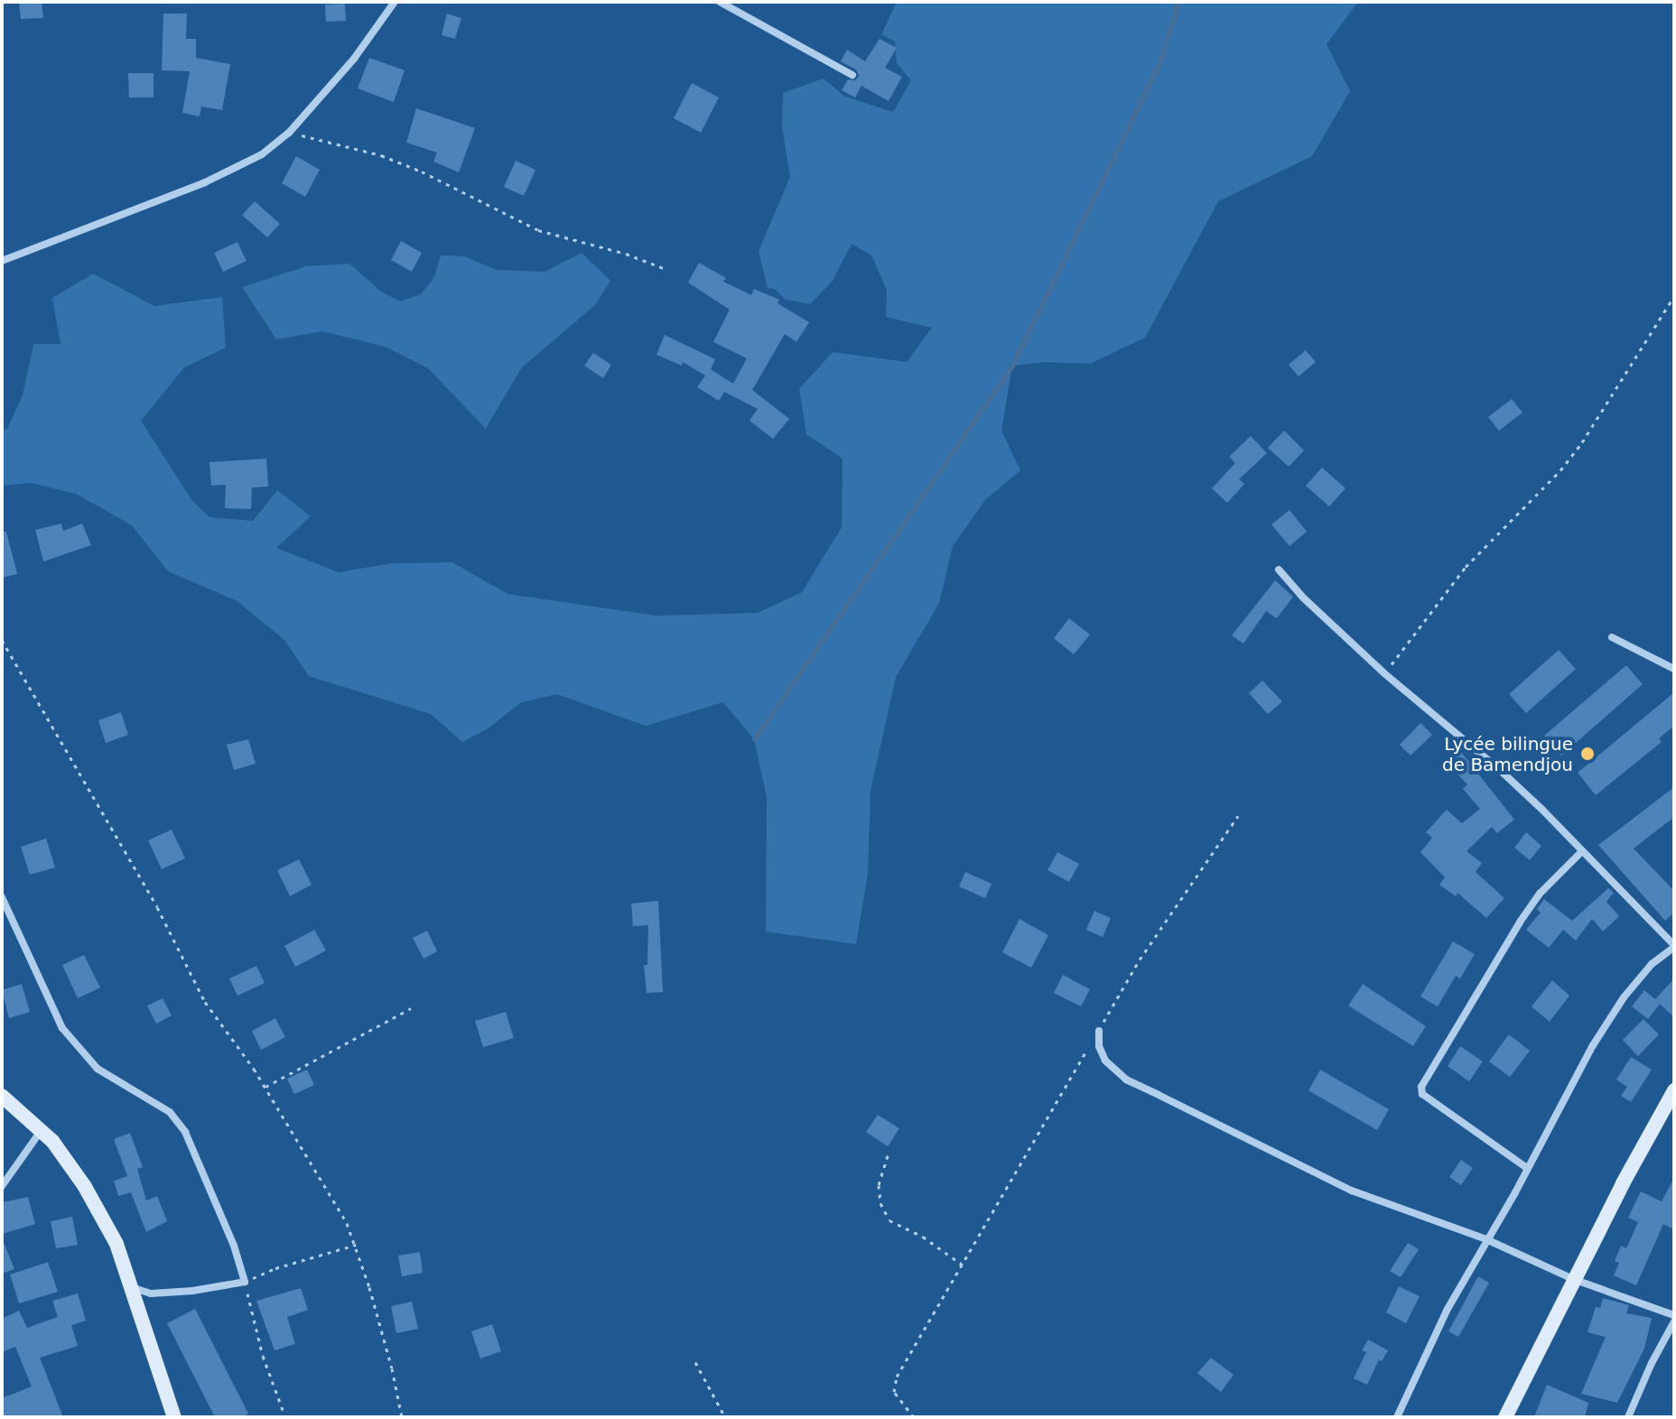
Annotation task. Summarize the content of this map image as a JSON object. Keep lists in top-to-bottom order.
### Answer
{
  "places": ["Lycée bilingue de Bamendjou"]
}
